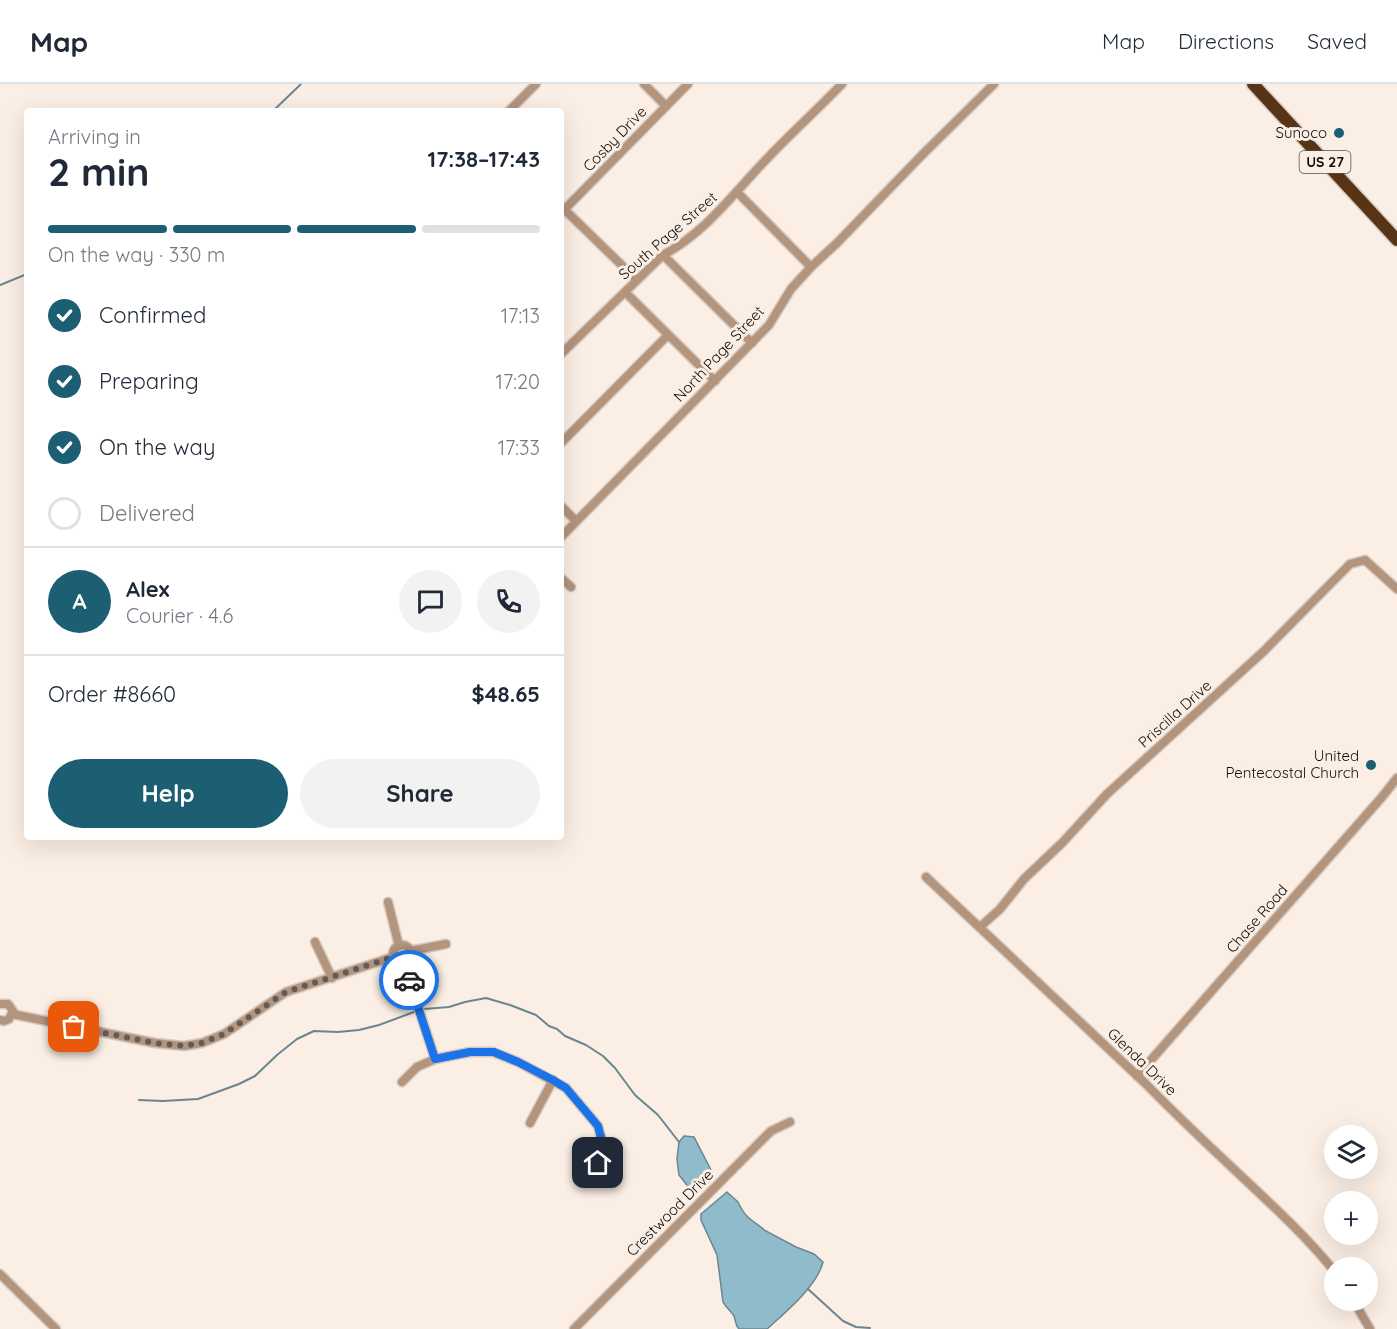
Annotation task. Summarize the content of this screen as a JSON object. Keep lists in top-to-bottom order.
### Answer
{
  "streets": {
    "highway": ["US 27"],
    "street": [
      "Cosby Drive",
      "South Page Street",
      "North Page Street",
      "Priscilla Drive",
      "Chase Road",
      "Glenda Drive",
      "Crestwood Drive"
    ]
  },
  "crossings": [
    ["Priscilla Drive", "Glenda Drive"],
    ["Chase Road", "Glenda Drive"]
  ],
  "places": ["Sunoco", "United Pentecostal Church"],
  "page": {
    "header": "Map",
    "nav": ["Map", "Directions", "Saved"],
    "heading": ["2 min", "Arriving in", "17:38–17:43"],
    "panel": [
      "Alex",
      "Courier · 4.6",
      "Order #8660",
      "$48.65"
    ],
    "bar": "On the way · 330 m",
    "list": [
      ["Confirmed", "17:13"],
      ["Preparing", "17:20"],
      ["On the way", "17:33"],
      "Delivered"
    ],
    "round": "A",
    "buttons": ["Help", "Share"],
    "map_buttons": ["+", "−"]
  }
}
